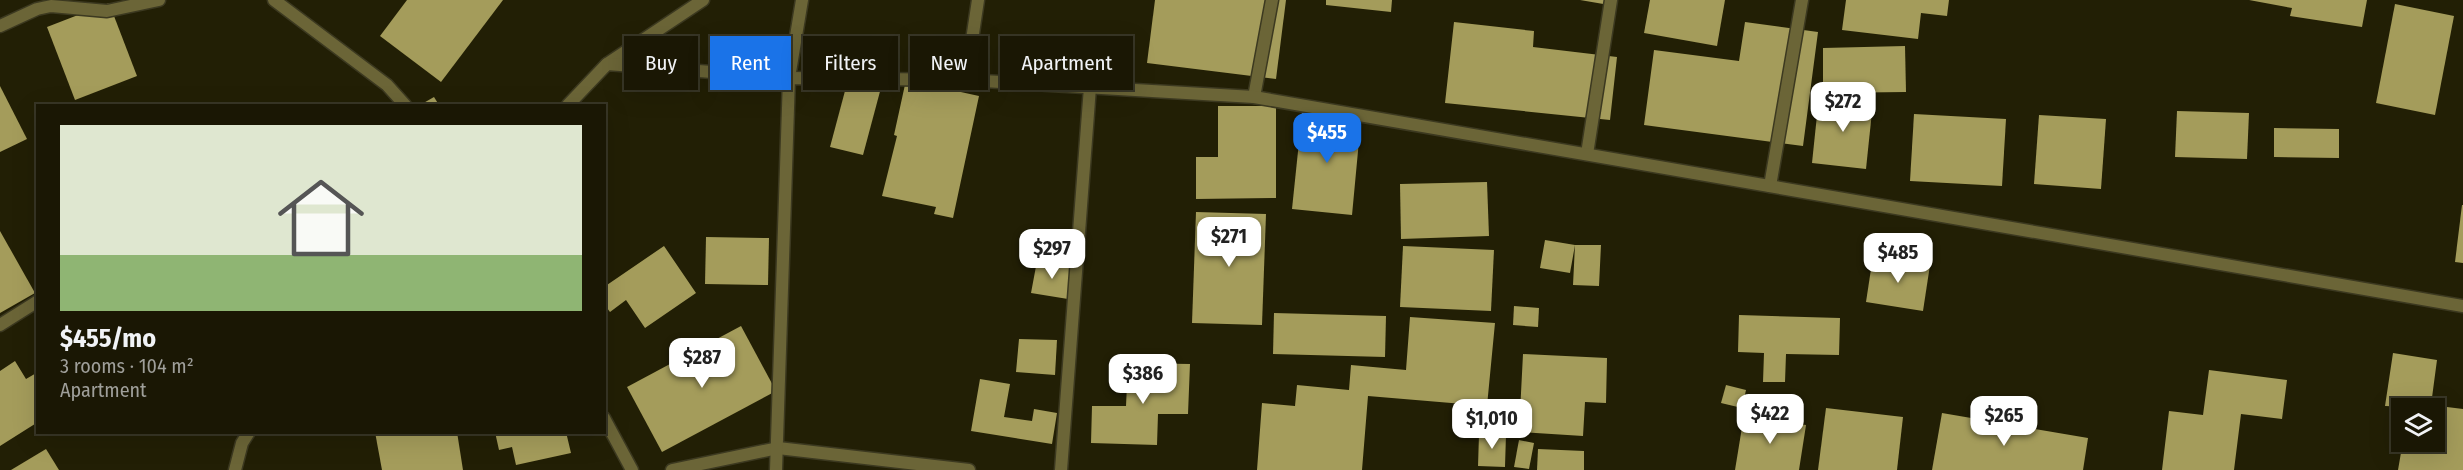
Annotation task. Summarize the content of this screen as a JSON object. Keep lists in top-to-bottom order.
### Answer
{
  "page": {
    "chip": [
      "Buy",
      "Rent",
      "Filters",
      "New",
      "Apartment"
    ],
    "price": [
      "$272",
      "$455",
      "$271",
      "$297",
      "$485",
      "$287",
      "$386",
      "$422",
      "$265",
      "$1,010"
    ],
    "list": [
      {
        "name": "$455/mo",
        "note": "3 rooms · 104 m² · Apartment"
      }
    ]
  }
}
